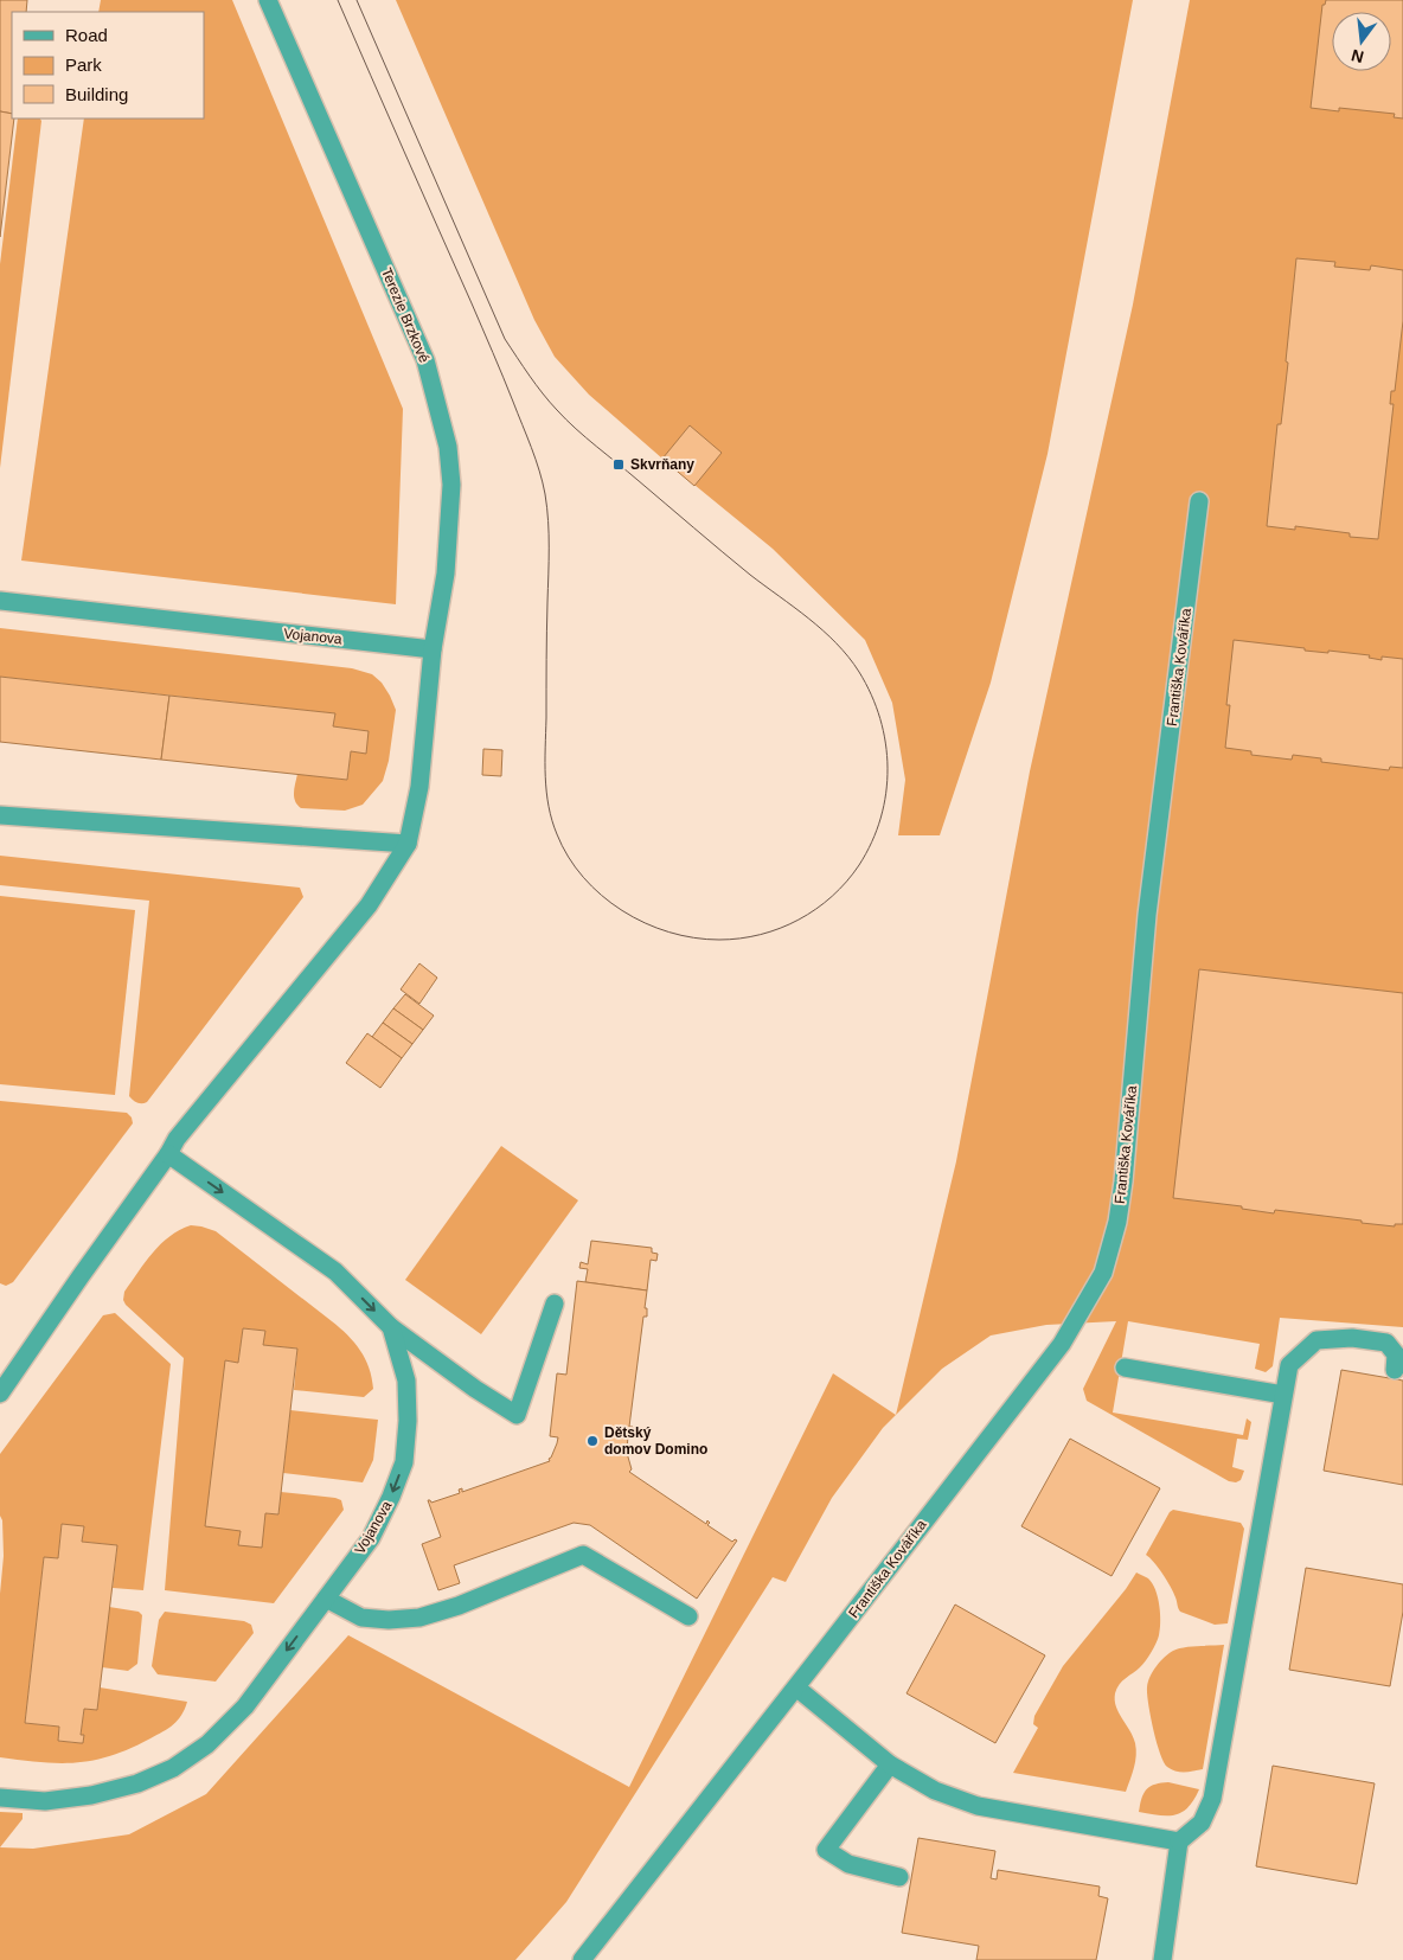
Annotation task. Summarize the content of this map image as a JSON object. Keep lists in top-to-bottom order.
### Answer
{
  "streets": {
    "street": ["Terezie Brzkové", "Vojanova", "Františka Kováříka"]
  },
  "crossings": [
    ["Terezie Brzkové", "Vojanova"]
  ],
  "places": {
    "transit": ["Skvrňany"],
    "other": ["Dětský domov Domino"]
  },
  "legend": ["Road", "Park", "Building"],
  "north": "bottom"
}
